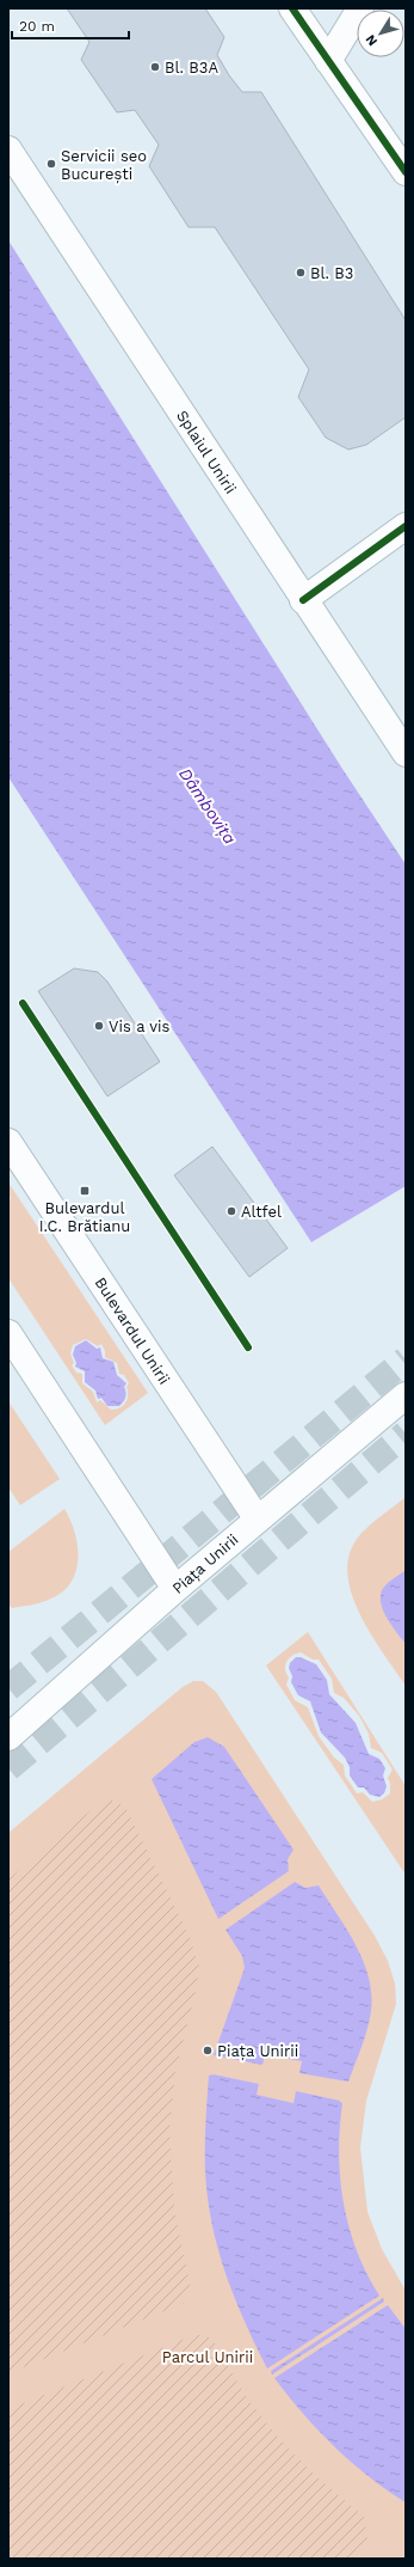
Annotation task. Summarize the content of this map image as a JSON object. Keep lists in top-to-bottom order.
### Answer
{
  "streets": {
    "main road": ["Splaiul Unirii", "Bulevardul Unirii", "Piața Unirii"]
  },
  "crossings": [
    ["Bulevardul Unirii", "Piața Unirii"]
  ],
  "water": ["Dâmbovița"],
  "parks": ["Parcul Unirii"],
  "places": {
    "other": [
      "Bl. B3A",
      "Servicii seo București",
      "Bl. B3",
      "Vis a vis",
      "Altfel",
      "Piața Unirii"
    ],
    "transit": ["Bulevardul I.C. Brătianu"]
  },
  "scale_bar": "20 m",
  "north": "bottom left"
}
